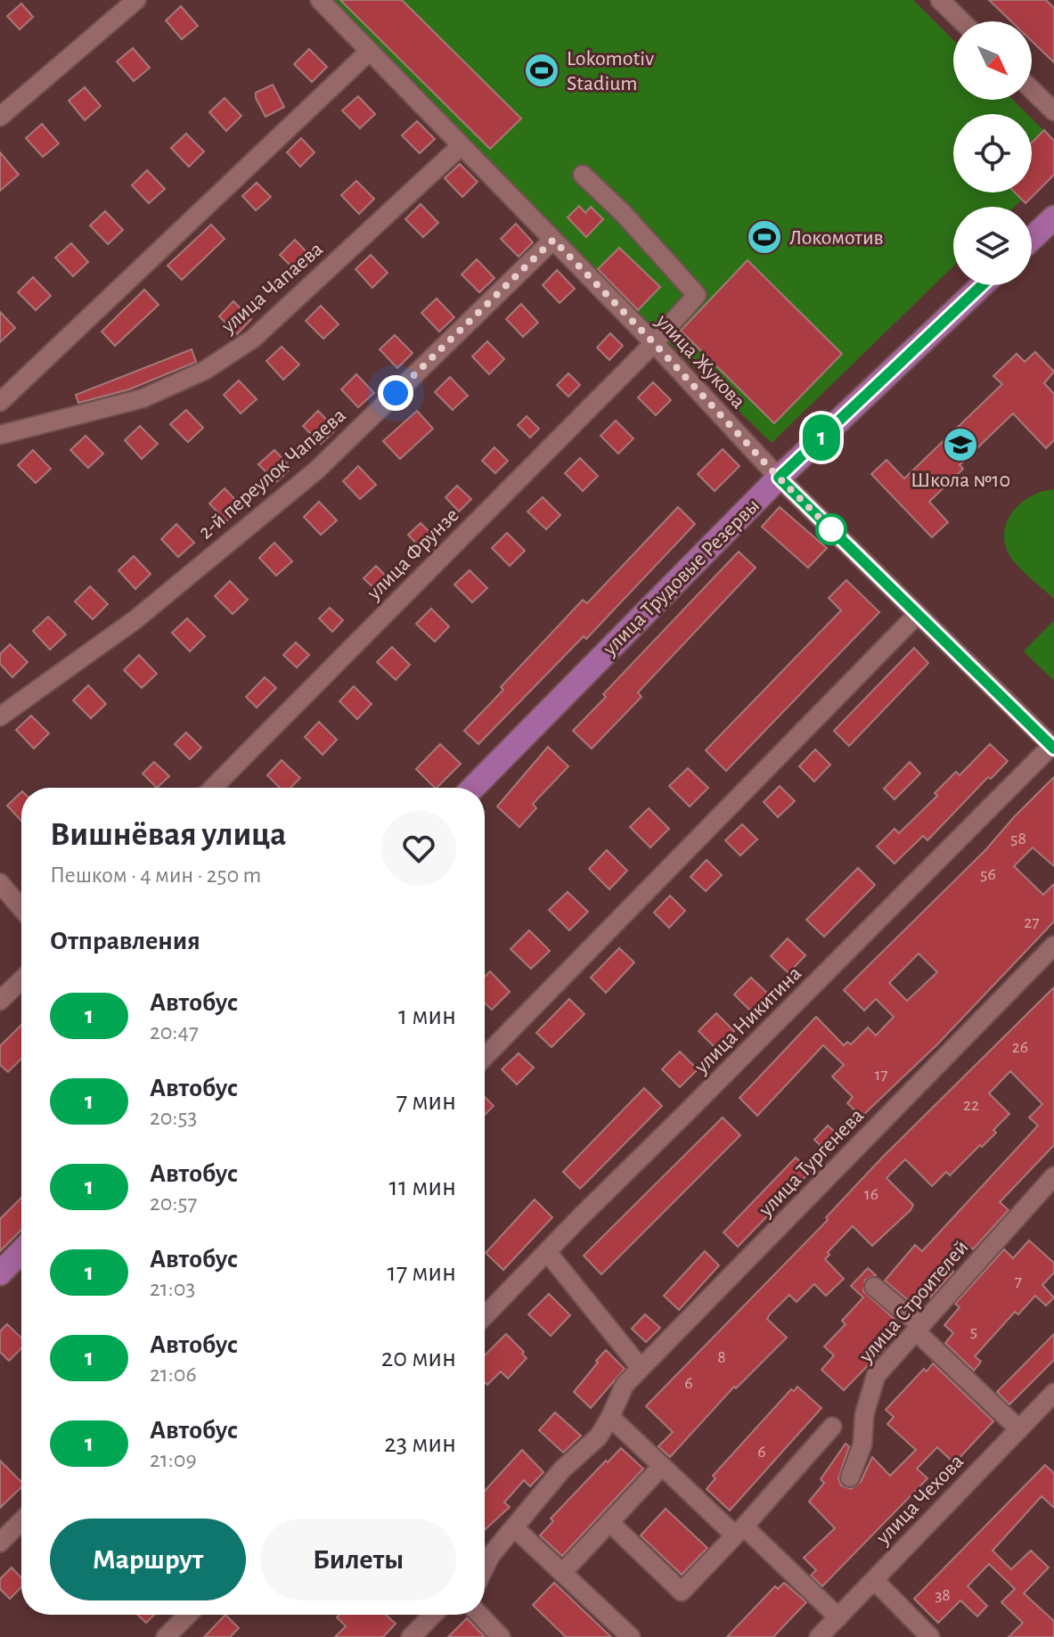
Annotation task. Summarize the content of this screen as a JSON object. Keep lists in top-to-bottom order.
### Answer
{
  "streets": {
    "main road": ["улица Трудовые Резервы"],
    "street": [
      "улица Чапаева",
      "улица Жукова",
      "2-й переулок Чапаева",
      "улица Фрунзе",
      "улица Никитина",
      "улица Тургенева",
      "улица Строителей",
      "улица Чехова"
    ]
  },
  "crossings": [
    ["улица Чапаева", "улица Жукова"],
    ["улица Жукова", "2-й переулок Чапаева"],
    ["улица Жукова", "улица Фрунзе"],
    ["улица Жукова", "улица Трудовые Резервы"],
    ["улица Жукова", "улица Никитина"]
  ],
  "places": {
    "sports": ["Lokomotiv Stadium", "Локомотив"],
    "school or university": ["Школа №10"]
  },
  "lines": ["bus line 1"],
  "house_numbers": [
    "58",
    "56",
    "27",
    "26",
    "17",
    "22",
    "16",
    "7",
    "5",
    "8",
    "6",
    "6",
    "38"
  ],
  "north": "bottom right",
  "page": {
    "on_map": "1",
    "heading": [
      ["Вишнёвая улица", "Пешком · 4 мин · 250 m"],
      "Отправления"
    ],
    "list": [
      {
        "mark": "1",
        "name": "Автобус",
        "note": "20:47",
        "value": "1 мин"
      },
      {
        "mark": "1",
        "name": "Автобус",
        "note": "20:53",
        "value": "7 мин"
      },
      {
        "mark": "1",
        "name": "Автобус",
        "note": "20:57",
        "value": "11 мин"
      },
      {
        "mark": "1",
        "name": "Автобус",
        "note": "21:03",
        "value": "17 мин"
      },
      {
        "mark": "1",
        "name": "Автобус",
        "note": "21:06",
        "value": "20 мин"
      },
      {
        "mark": "1",
        "name": "Автобус",
        "note": "21:09",
        "value": "23 мин"
      }
    ],
    "buttons": ["Маршрут", "Билеты"]
  }
}
